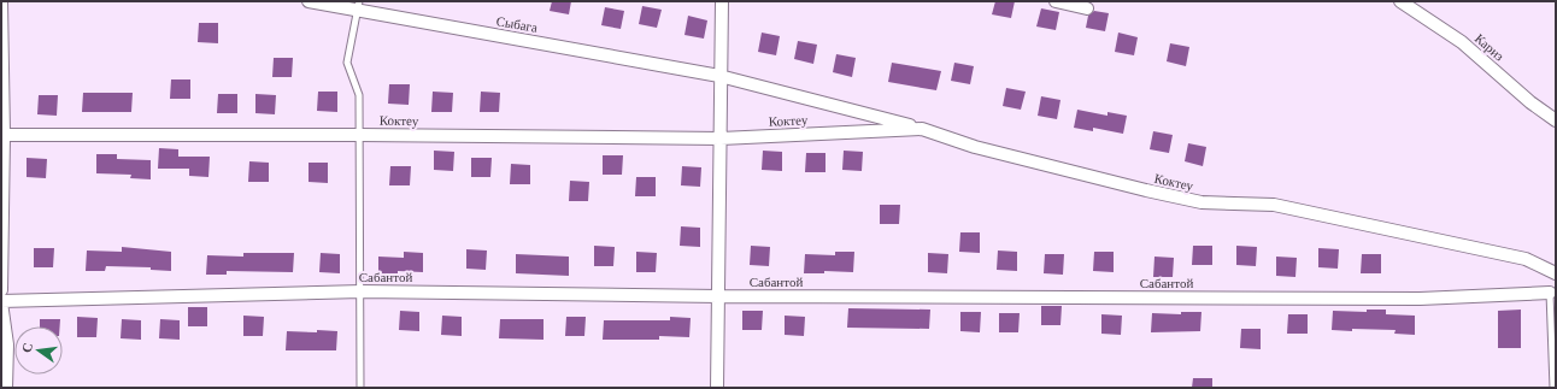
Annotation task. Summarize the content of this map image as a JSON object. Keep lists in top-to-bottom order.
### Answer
{
  "streets": {
    "street": [
      "Сыбага",
      "Кариз",
      "Коктеу",
      "Сабантой"
    ]
  },
  "crossings": [
    ["Сыбага", "Коктеу"]
  ],
  "north": "left"
}
